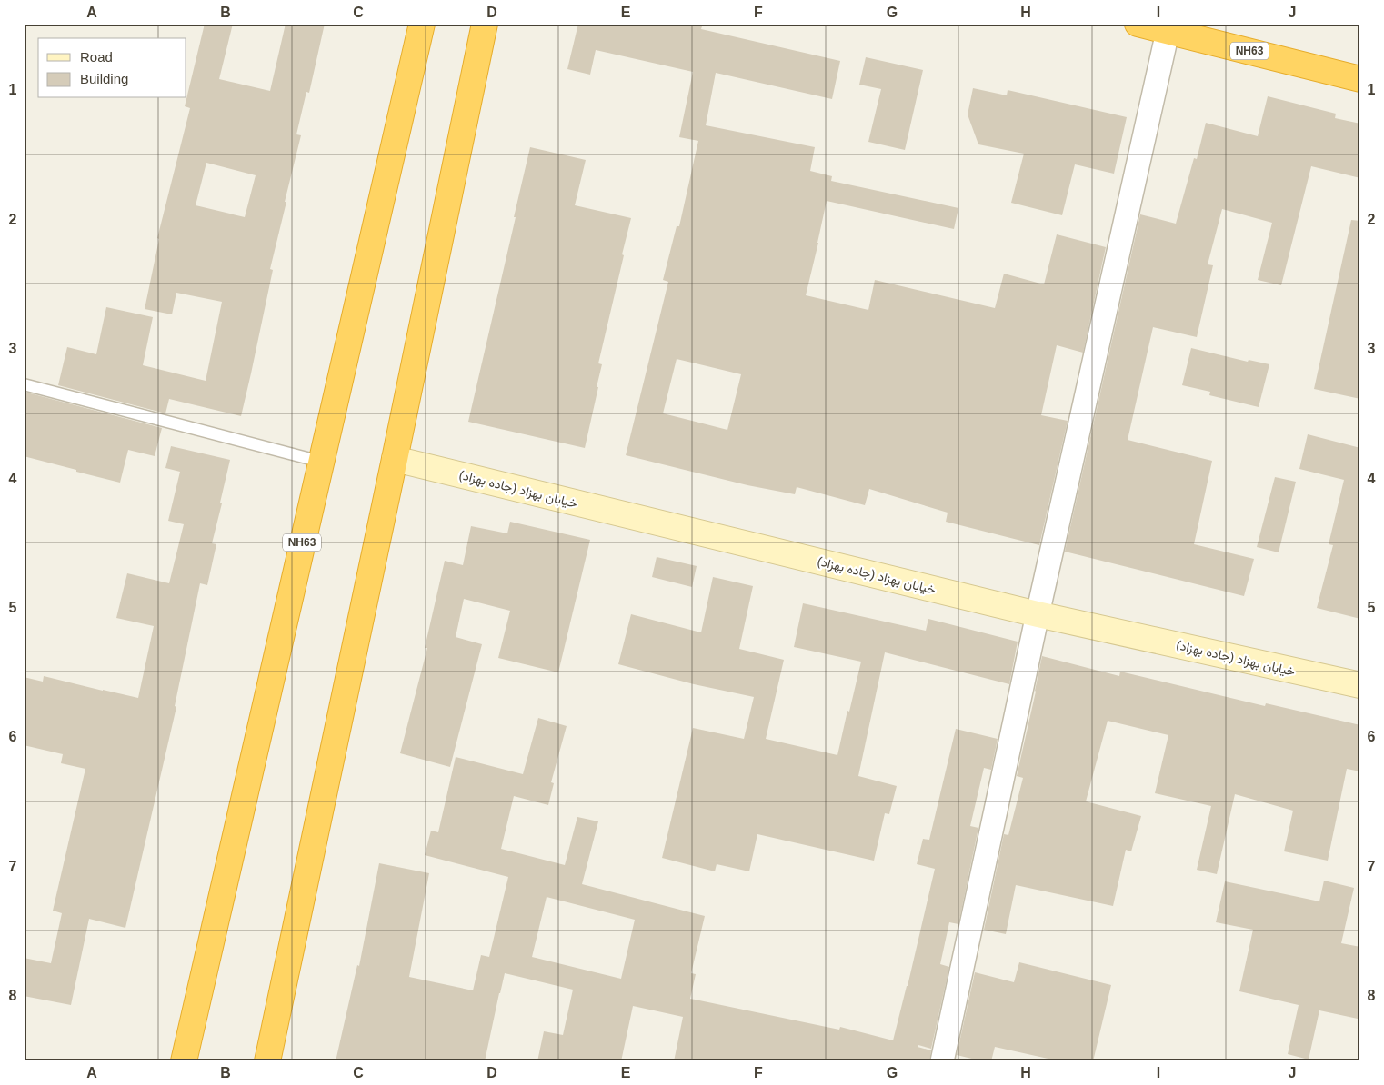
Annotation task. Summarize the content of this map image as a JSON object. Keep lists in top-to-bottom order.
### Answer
{
  "streets": {
    "highway": ["NH63"],
    "street": ["خیابان بهزاد (جاده بهزاد)"]
  },
  "legend": ["Road", "Building"],
  "grid": {
    "columns": [
      "A",
      "B",
      "C",
      "D",
      "E",
      "F",
      "G",
      "H",
      "I",
      "J"
    ],
    "rows": [
      "1",
      "2",
      "3",
      "4",
      "5",
      "6",
      "7",
      "8"
    ]
  }
}
